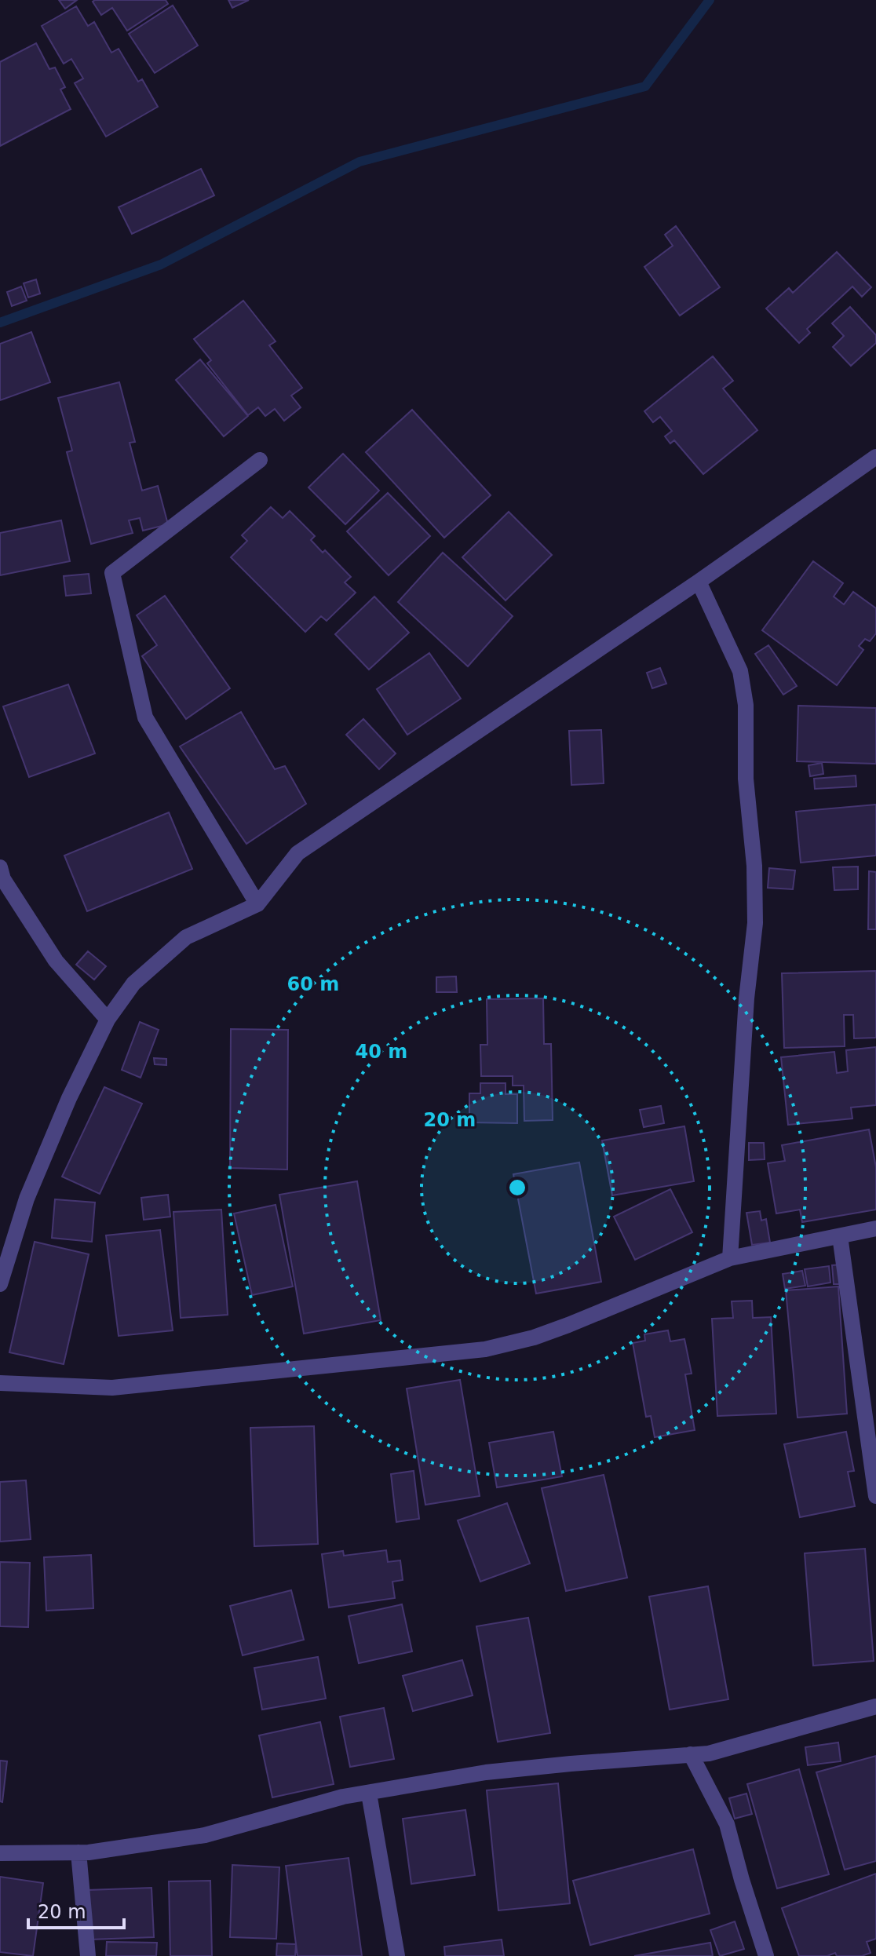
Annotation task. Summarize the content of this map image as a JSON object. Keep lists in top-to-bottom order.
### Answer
{
  "scale_bar": "20 m",
  "rings": ["60 m", "40 m", "20 m"]
}
